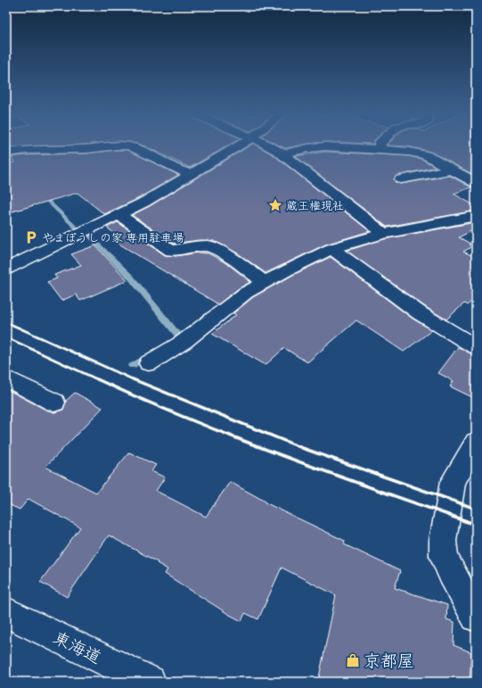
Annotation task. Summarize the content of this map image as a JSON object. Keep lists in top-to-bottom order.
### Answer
{
  "streets": {
    "street": ["東海道"]
  },
  "places": {
    "place": ["蔵王権現社"],
    "parking": ["やまぼうしの家 専用駐車場"],
    "shop": ["京都屋"]
  }
}
